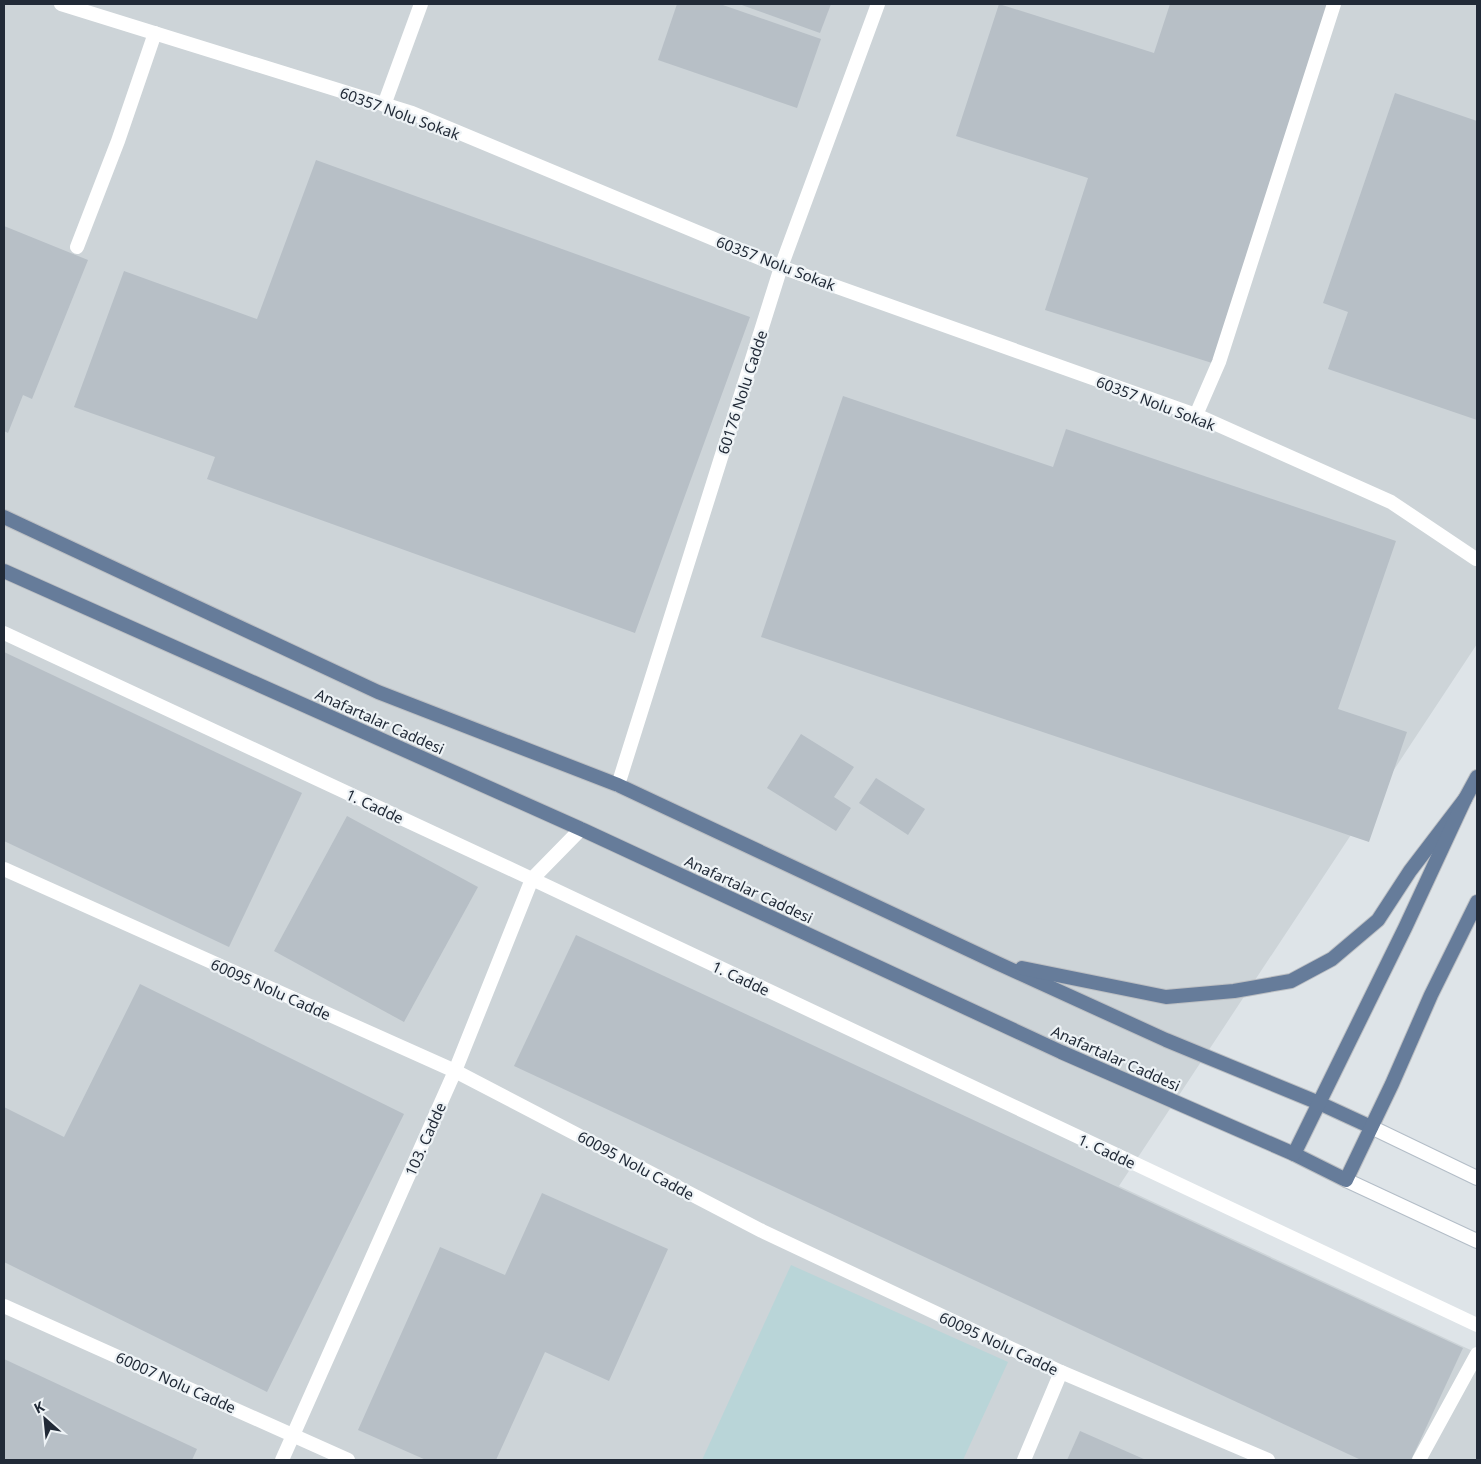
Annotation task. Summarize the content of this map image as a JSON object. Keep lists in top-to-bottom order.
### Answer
{
  "streets": {
    "main road": ["Anafartalar Caddesi"],
    "street": [
      "60357 Nolu Sokak",
      "60176 Nolu Cadde",
      "1. Cadde",
      "60095 Nolu Cadde",
      "103. Cadde",
      "60007 Nolu Cadde"
    ]
  },
  "crossings": [
    ["60357 Nolu Sokak", "60176 Nolu Cadde"],
    ["60176 Nolu Cadde", "Anafartalar Caddesi"],
    ["Anafartalar Caddesi", "103. Cadde"],
    ["1. Cadde", "103. Cadde"],
    ["60095 Nolu Cadde", "103. Cadde"],
    ["103. Cadde", "60007 Nolu Cadde"]
  ],
  "north": "top left"
}
